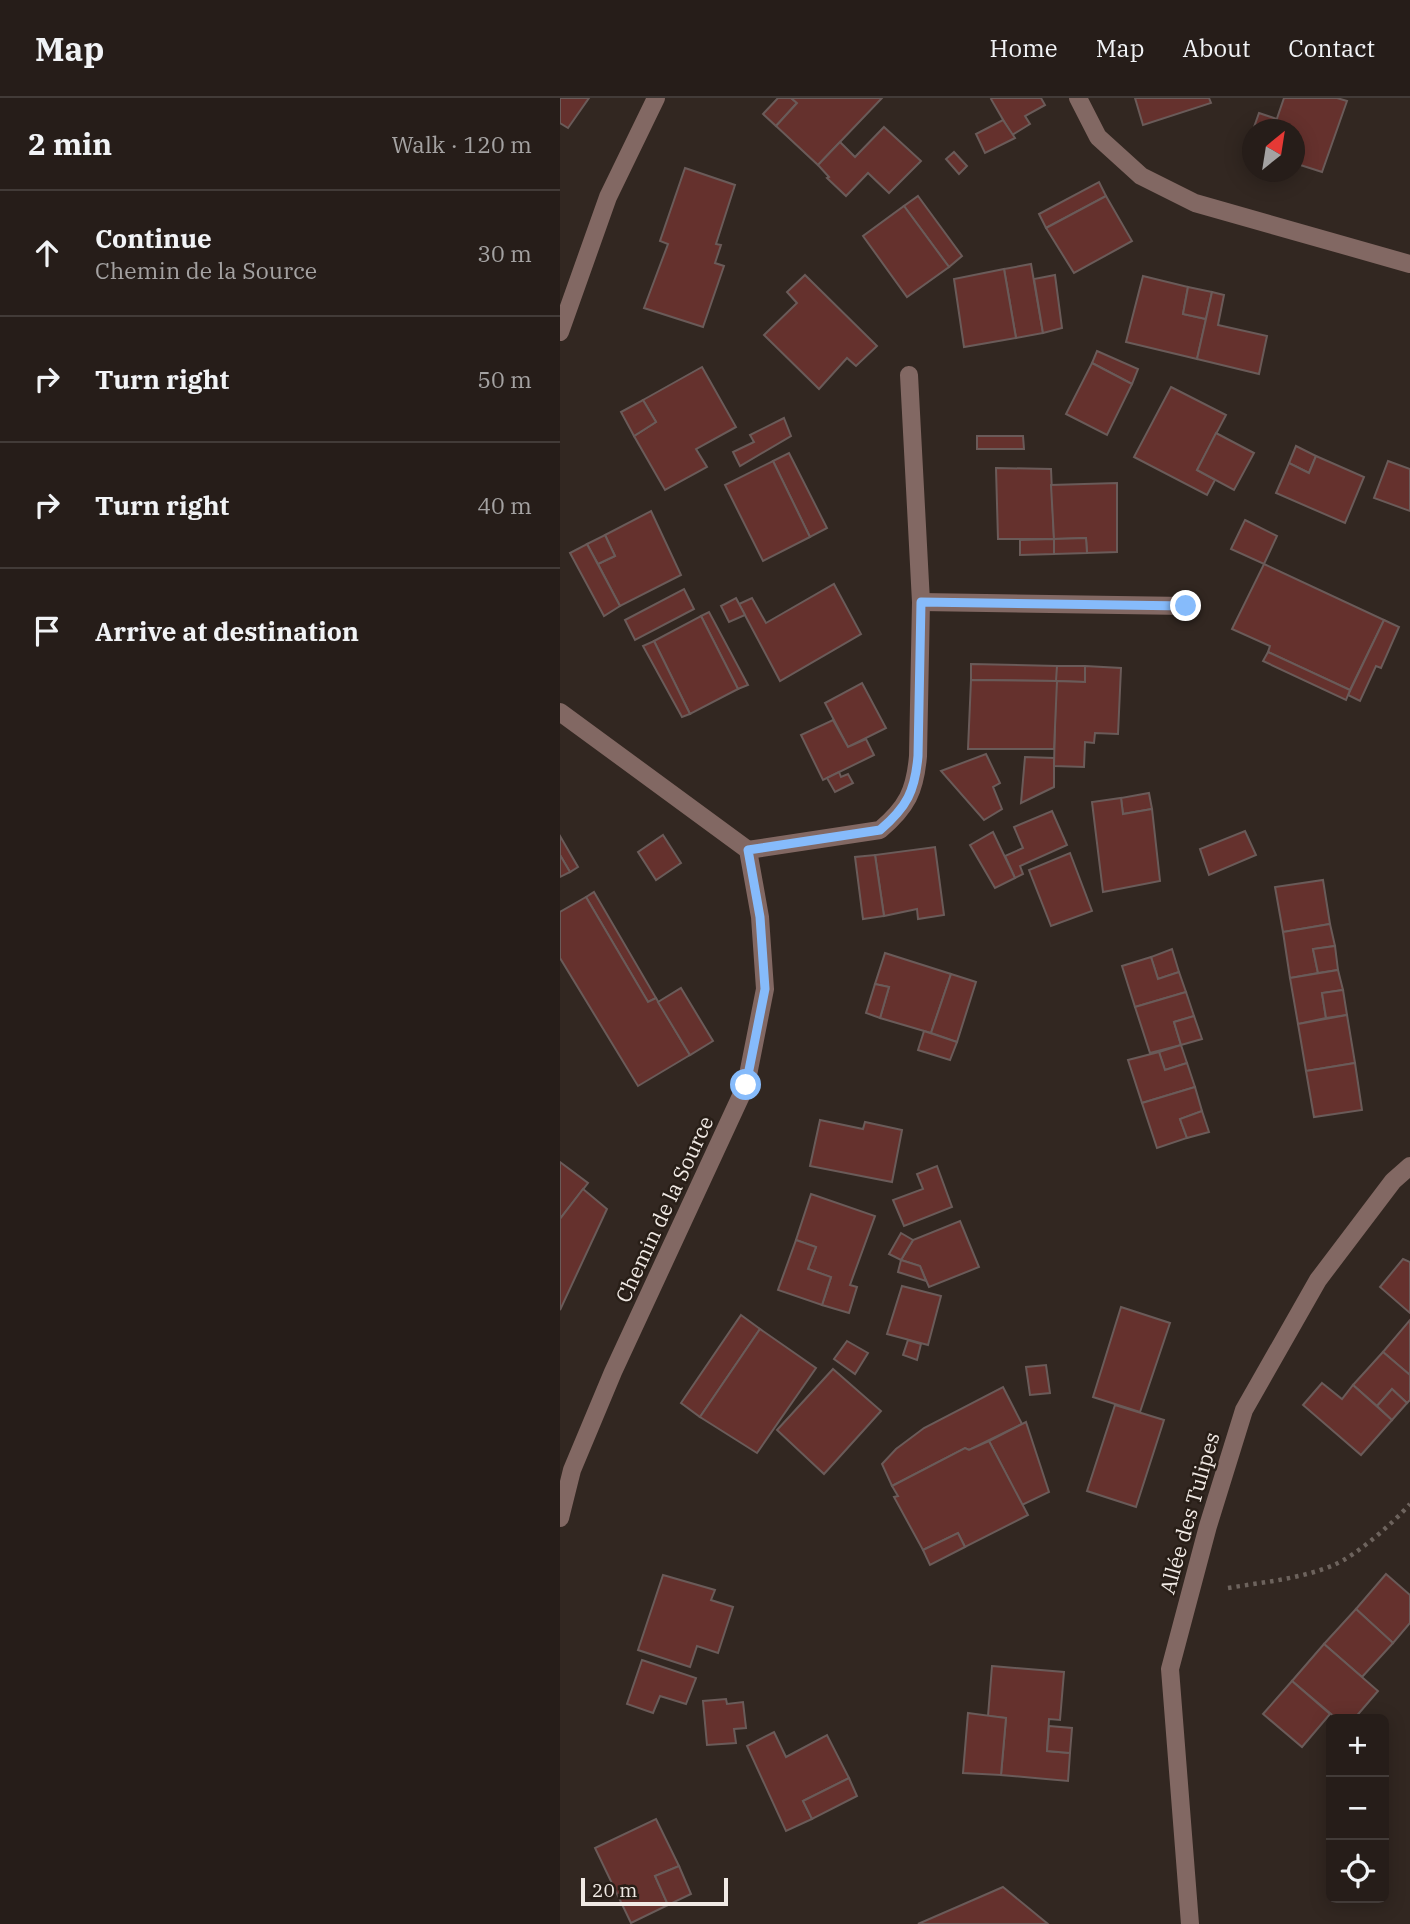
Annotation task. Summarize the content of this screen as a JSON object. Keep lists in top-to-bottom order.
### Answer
{
  "streets": {
    "street": ["Chemin de la Source", "Allée des Tulipes"]
  },
  "scale_bar": "20 m",
  "north": "top right",
  "page": {
    "header": "Map",
    "nav": [
      "Home",
      "Map",
      "About",
      "Contact"
    ],
    "heading": ["2 min", "Walk · 120 m"],
    "list": [
      ["Continue", "Chemin de la Source", "30 m"],
      ["Turn right", "50 m"],
      ["Turn right", "40 m"],
      "Arrive at destination"
    ],
    "map_buttons": ["+", "−"],
    "scale": "20 m"
  }
}
